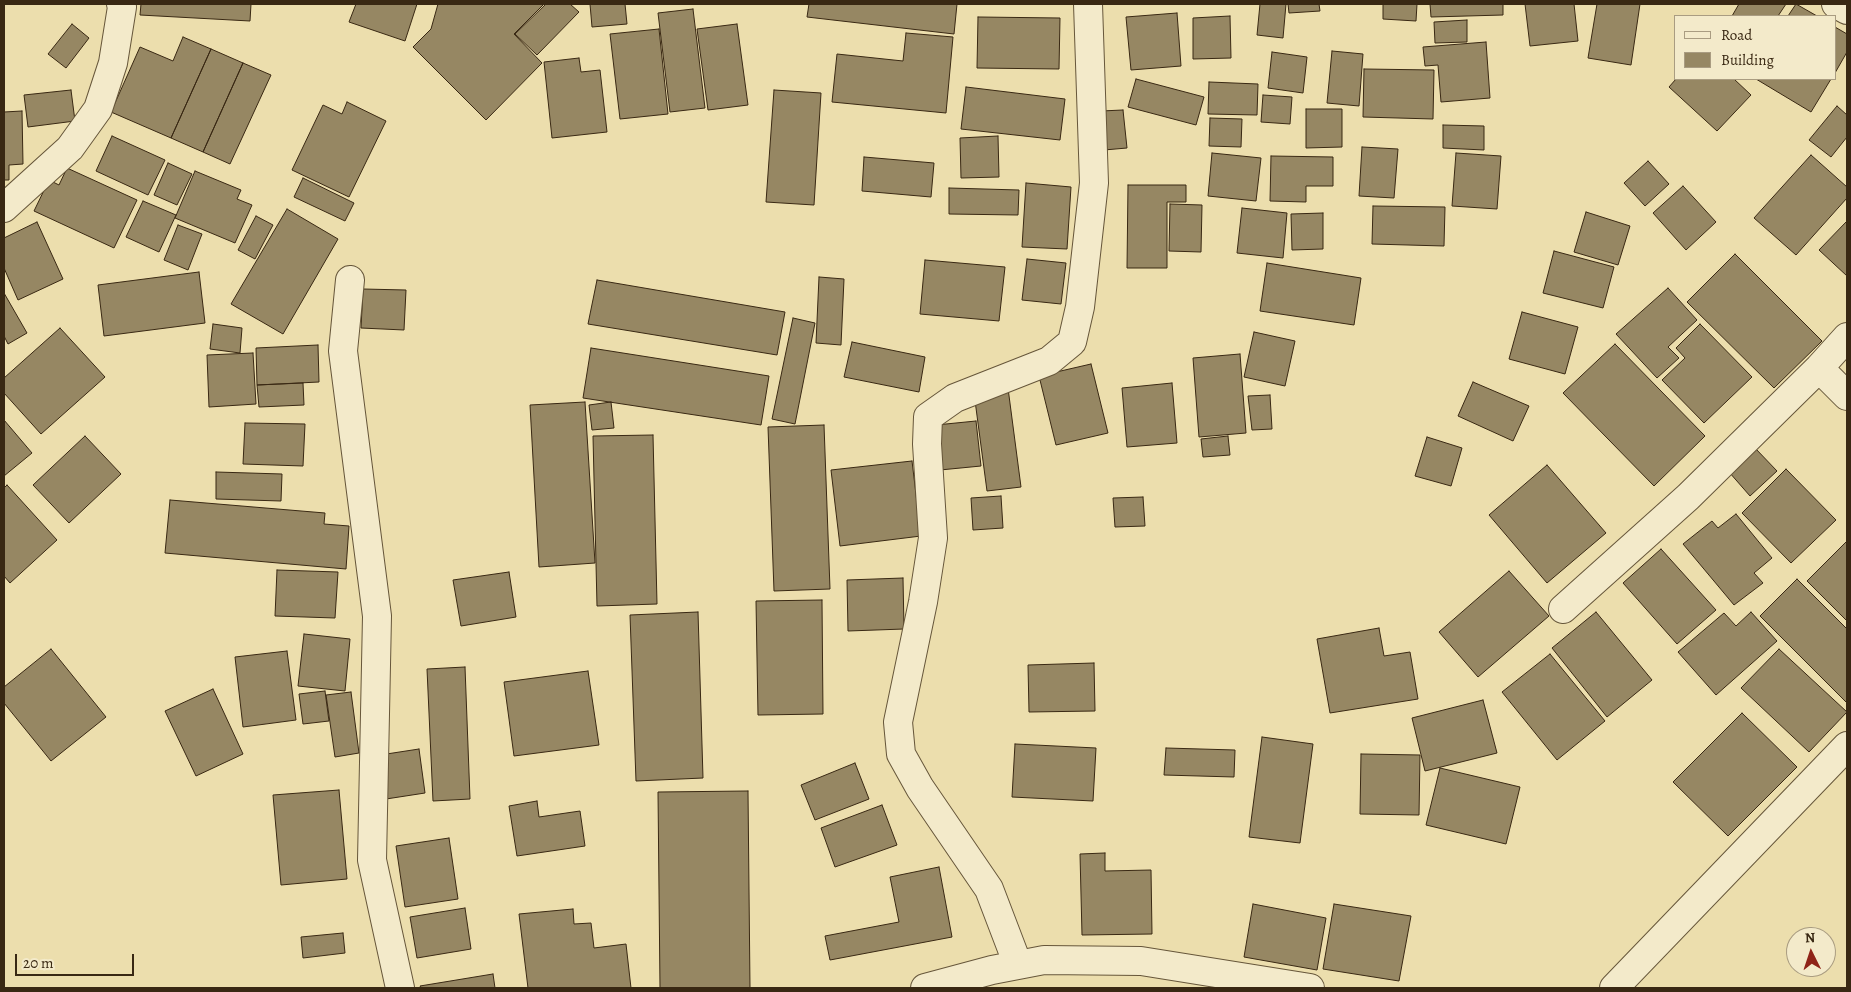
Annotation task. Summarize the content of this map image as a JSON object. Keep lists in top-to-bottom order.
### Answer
{
  "legend": ["Road", "Building"],
  "scale_bar": "20 m",
  "north": "top"
}
